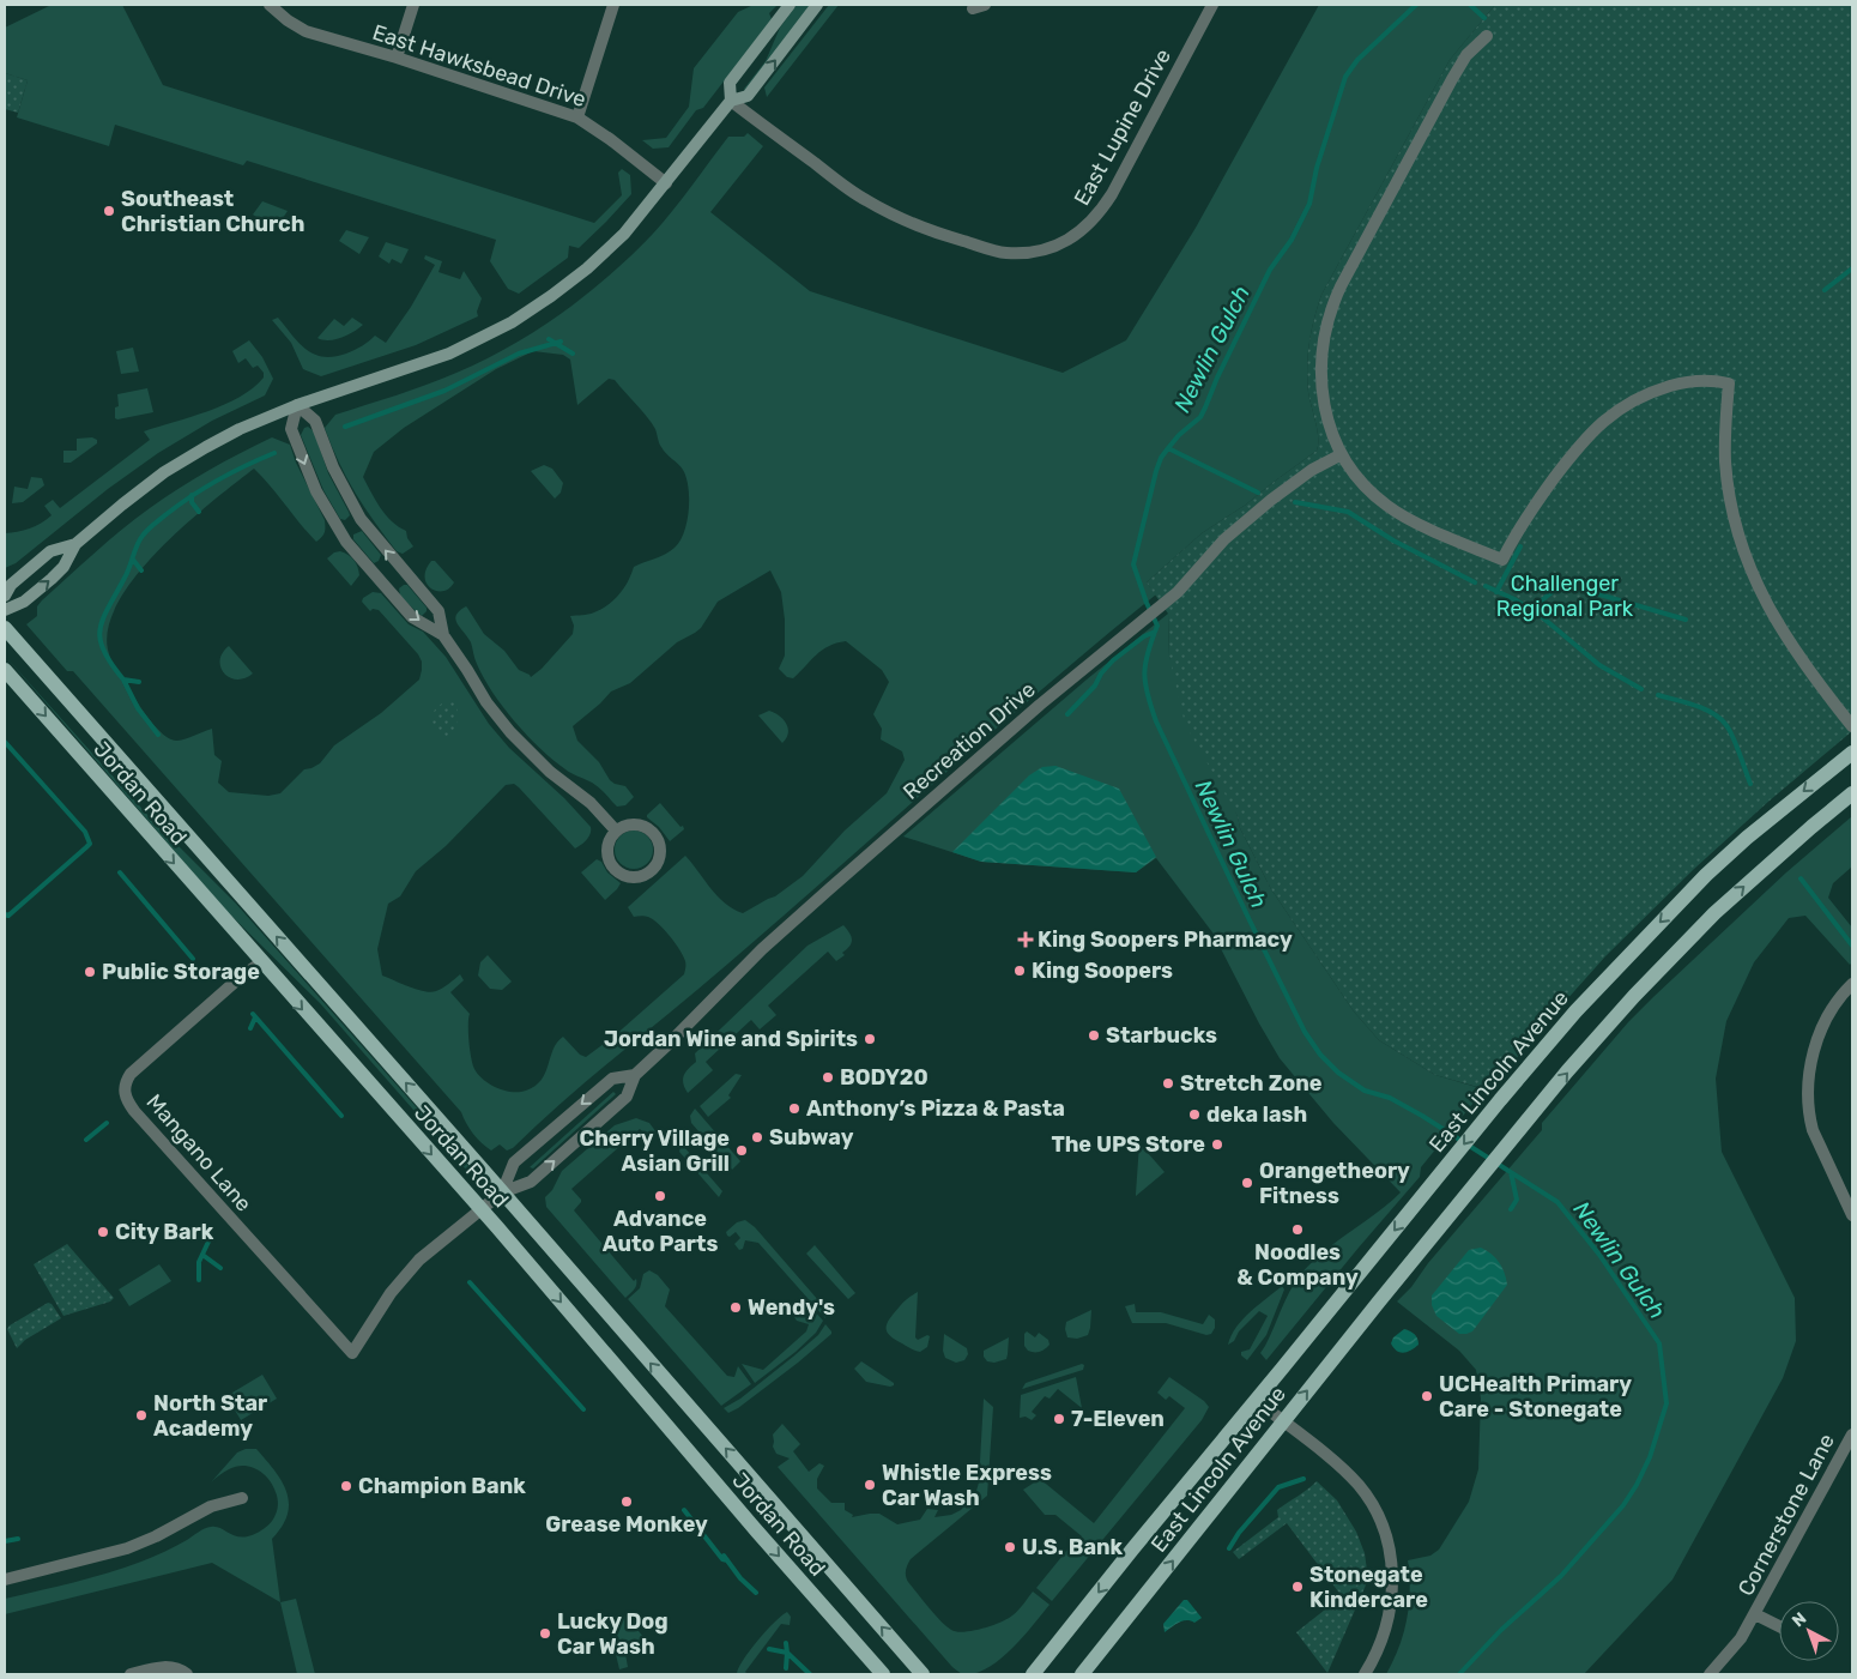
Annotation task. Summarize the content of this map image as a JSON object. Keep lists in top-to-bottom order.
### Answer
{
  "streets": {
    "main road": ["Jordan Road", "East Lincoln Avenue"],
    "street": [
      "East Hawksbead Drive",
      "East Lupine Drive",
      "Recreation Drive",
      "Mangano Lane",
      "Cornerstone Lane"
    ]
  },
  "crossings": [
    ["Recreation Drive", "Jordan Road"],
    ["Jordan Road", "Mangano Lane"]
  ],
  "water": ["Newlin Gulch"],
  "parks": ["Challenger Regional Park"],
  "places": {
    "other": [
      "Southeast Christian Church",
      "King Soopers",
      "Public Storage",
      "Starbucks",
      "Jordan Wine and Spirits",
      "BODY20",
      "Stretch Zone",
      "Anthony’s Pizza & Pasta",
      "deka lash",
      "Subway",
      "The UPS Store",
      "Cherry Village Asian Grill",
      "Orangetheory Fitness",
      "Advance Auto Parts",
      "Noodles & Company",
      "City Bark",
      "Wendy's",
      "UCHealth Primary Care - Stonegate",
      "North Star Academy",
      "7-Eleven",
      "Whistle Express Car Wash",
      "Champion Bank",
      "Grease Monkey",
      "U.S. Bank",
      "Stonegate Kindercare",
      "Lucky Dog Car Wash"
    ],
    "health": ["King Soopers Pharmacy"]
  },
  "north": "top left"
}
